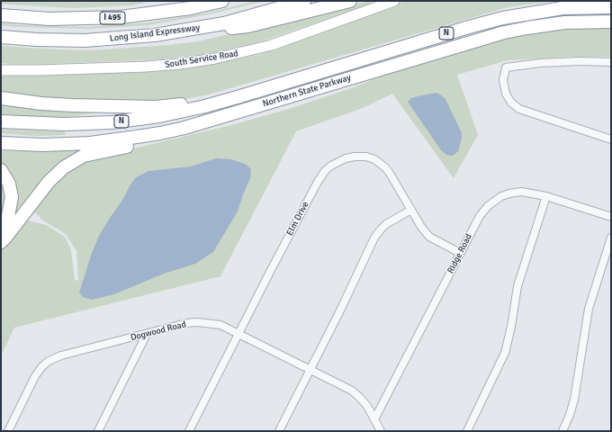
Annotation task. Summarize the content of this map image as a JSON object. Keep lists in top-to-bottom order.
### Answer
{
  "streets": {
    "highway": [
      "I 495",
      "Long Island Expressway",
      "N",
      "Northern State Parkway"
    ],
    "main road": ["South Service Road"],
    "street": ["Elm Drive", "Ridge Road", "Dogwood Road"]
  },
  "crossings": [
    ["Elm Drive", "Ridge Road"],
    ["Elm Drive", "Dogwood Road"],
    ["Ridge Road", "Dogwood Road"]
  ]
}
